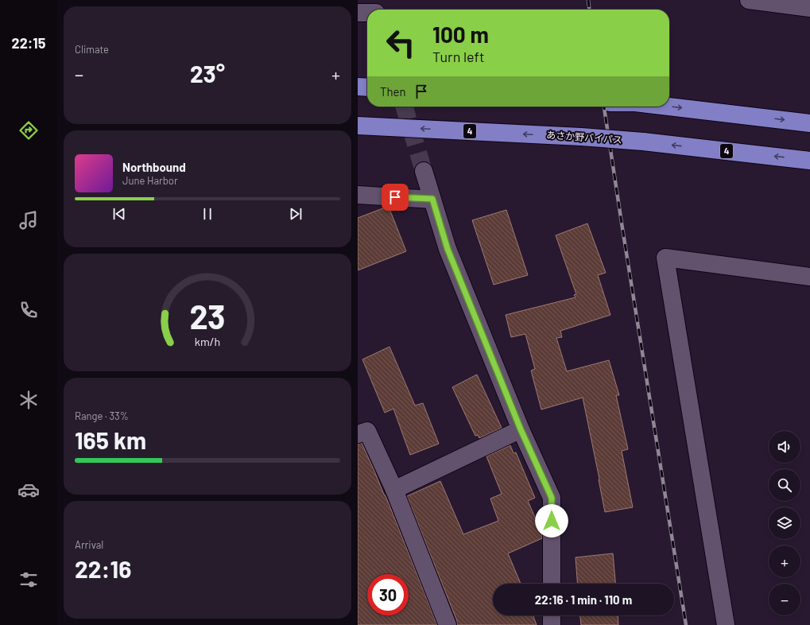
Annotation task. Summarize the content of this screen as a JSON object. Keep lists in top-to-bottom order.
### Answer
{
  "streets": {
    "highway": ["4", "あさか野バイパス"]
  },
  "page": {
    "tabs": "22:15",
    "tile": [
      "Climate",
      ["Range · 33%", "165 km"],
      ["Arrival", "22:16"]
    ],
    "turn": ["100 m", "Turn left"],
    "heat": ["−", "23°", "+"],
    "then": "Then",
    "song": ["Northbound", "June Harbor"],
    "map_buttons": ["+", "−"],
    "limit": "30",
    "trip": "22:16 · 1 min · 110 m",
    "gauge": ["23", "km/h"]
  }
}
